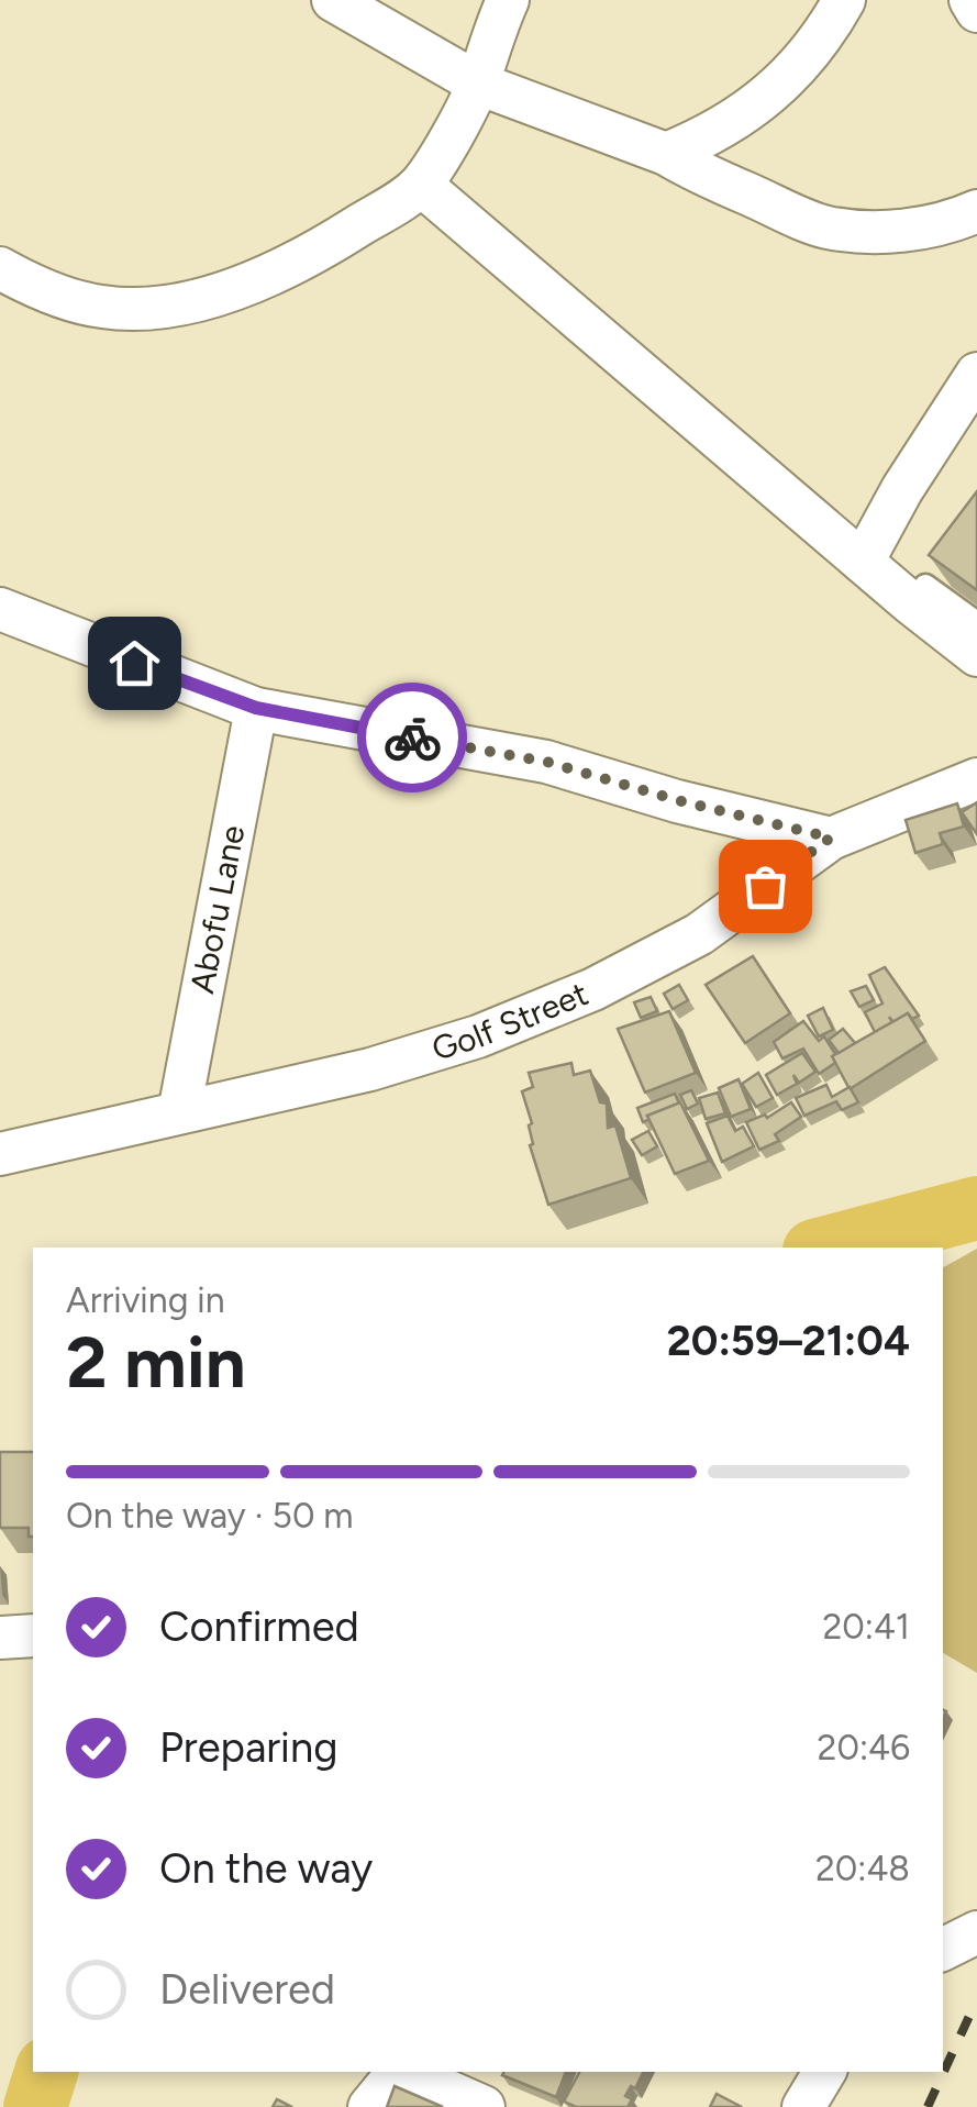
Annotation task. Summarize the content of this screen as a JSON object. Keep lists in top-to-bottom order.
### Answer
{
  "streets": {
    "street": ["Abofu Lane", "Golf Street"]
  },
  "crossings": [
    ["Abofu Lane", "Golf Street"]
  ],
  "page": {
    "heading": ["2 min", "Arriving in", "20:59–21:04"],
    "bar": "On the way · 50 m",
    "list": [
      ["Confirmed", "20:41"],
      ["Preparing", "20:46"],
      ["On the way", "20:48"],
      "Delivered"
    ]
  }
}
